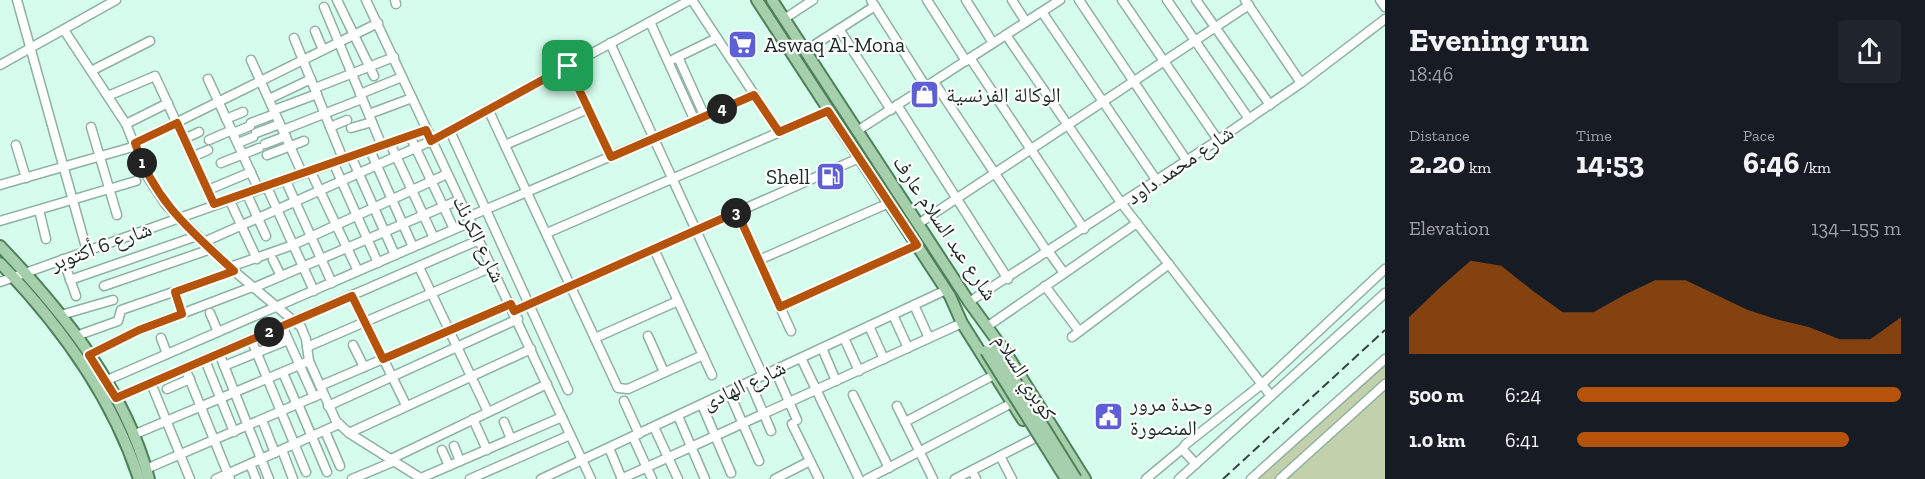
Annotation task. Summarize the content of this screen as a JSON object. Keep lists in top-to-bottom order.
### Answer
{
  "streets": {
    "main road": ["شارع عبد السلام عارف", "كوبري السلام"],
    "street": [
      "شارع محمد داود",
      "شارع الكرنك",
      "شارع 6 أكتوبر",
      "شارع الهادى"
    ]
  },
  "crossings": [
    ["شارع محمد داود", "شارع عبد السلام عارف"],
    ["شارع محمد داود", "كوبري السلام"],
    ["شارع عبد السلام عارف", "كوبري السلام"],
    ["شارع عبد السلام عارف", "شارع الهادى"],
    ["شارع الكرنك", "شارع 6 أكتوبر"],
    ["شارع الكرنك", "شارع الهادى"],
    ["كوبري السلام", "شارع الهادى"]
  ],
  "places": {
    "supermarket": ["Aswaq Al-Mona"],
    "shop": ["الوكالة الفرنسية"],
    "fuel station": ["Shell"],
    "public building": ["وحدة مرور المنصورة"]
  },
  "page": {
    "heading": ["Evening run", "18:46"],
    "pins": [
      "4",
      "1",
      "3",
      "2"
    ],
    "stats": [
      ["Distance", "2.20 km"],
      ["Time", "14:53"],
      ["Pace", "6:46 /km"]
    ],
    "chart": ["Elevation", "134–155 m"],
    "list": [
      {
        "name": "500 m",
        "note": "6:24"
      },
      {
        "name": "1.0 km",
        "note": "6:41"
      }
    ]
  }
}
